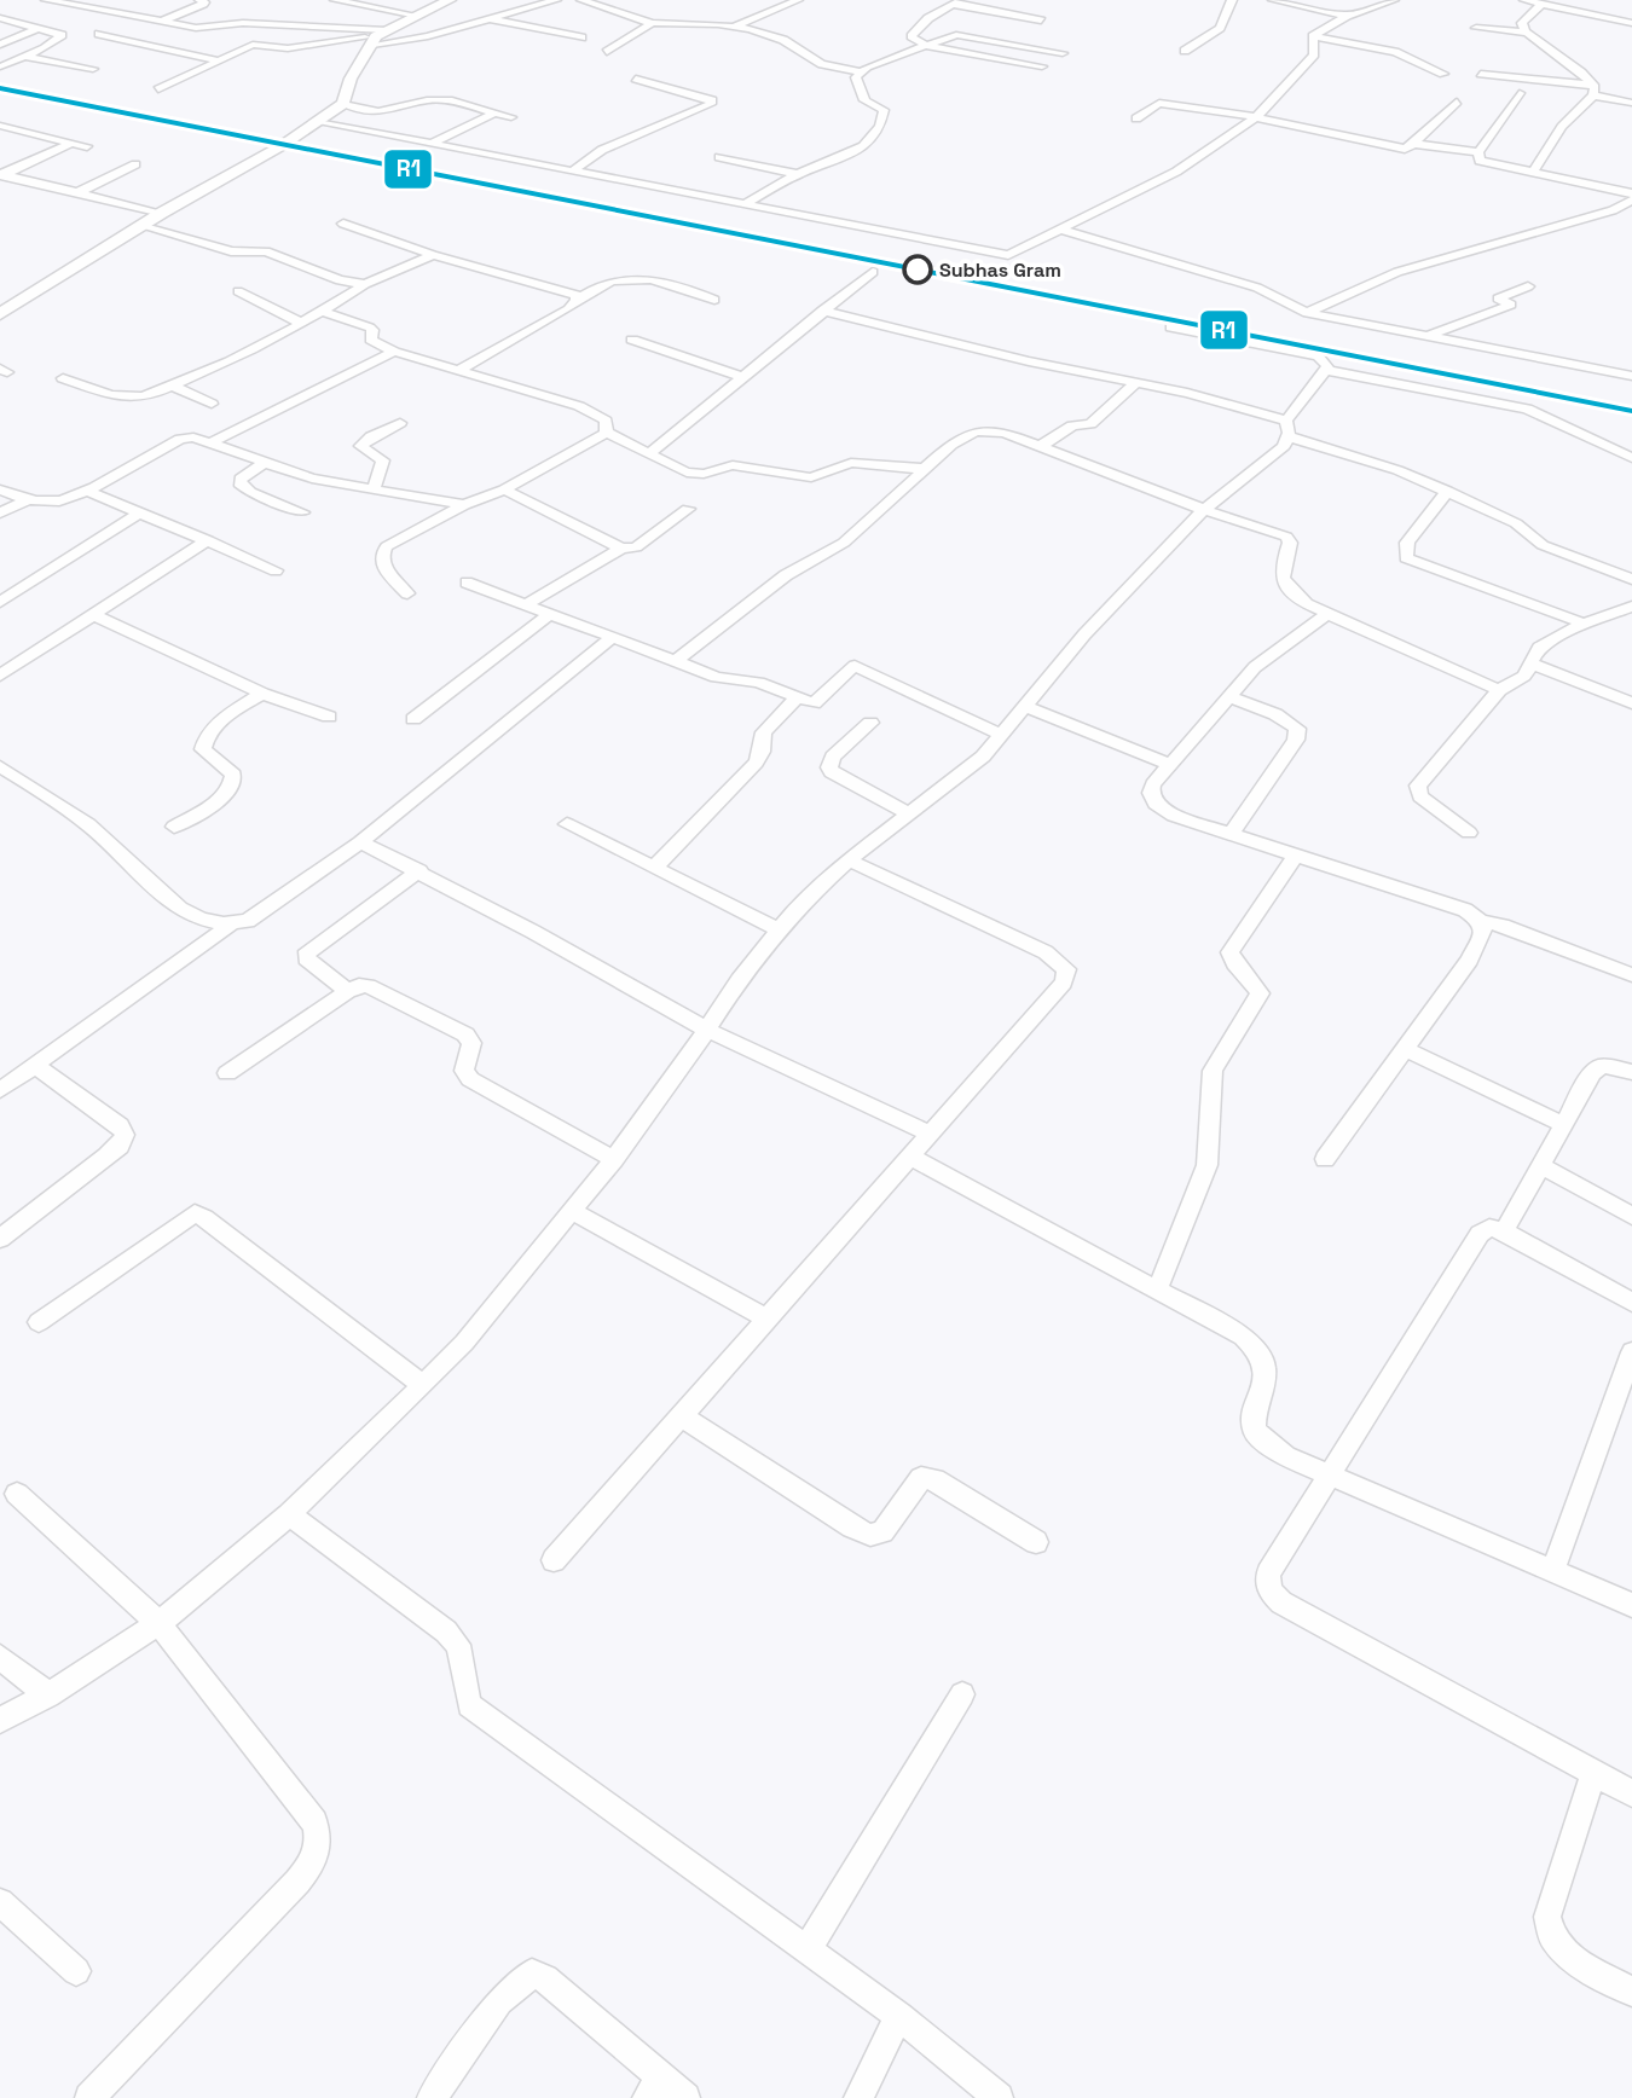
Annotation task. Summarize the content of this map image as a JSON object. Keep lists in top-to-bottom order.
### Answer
{
  "places": ["Subhas Gram"],
  "lines": ["transit line R1"]
}
